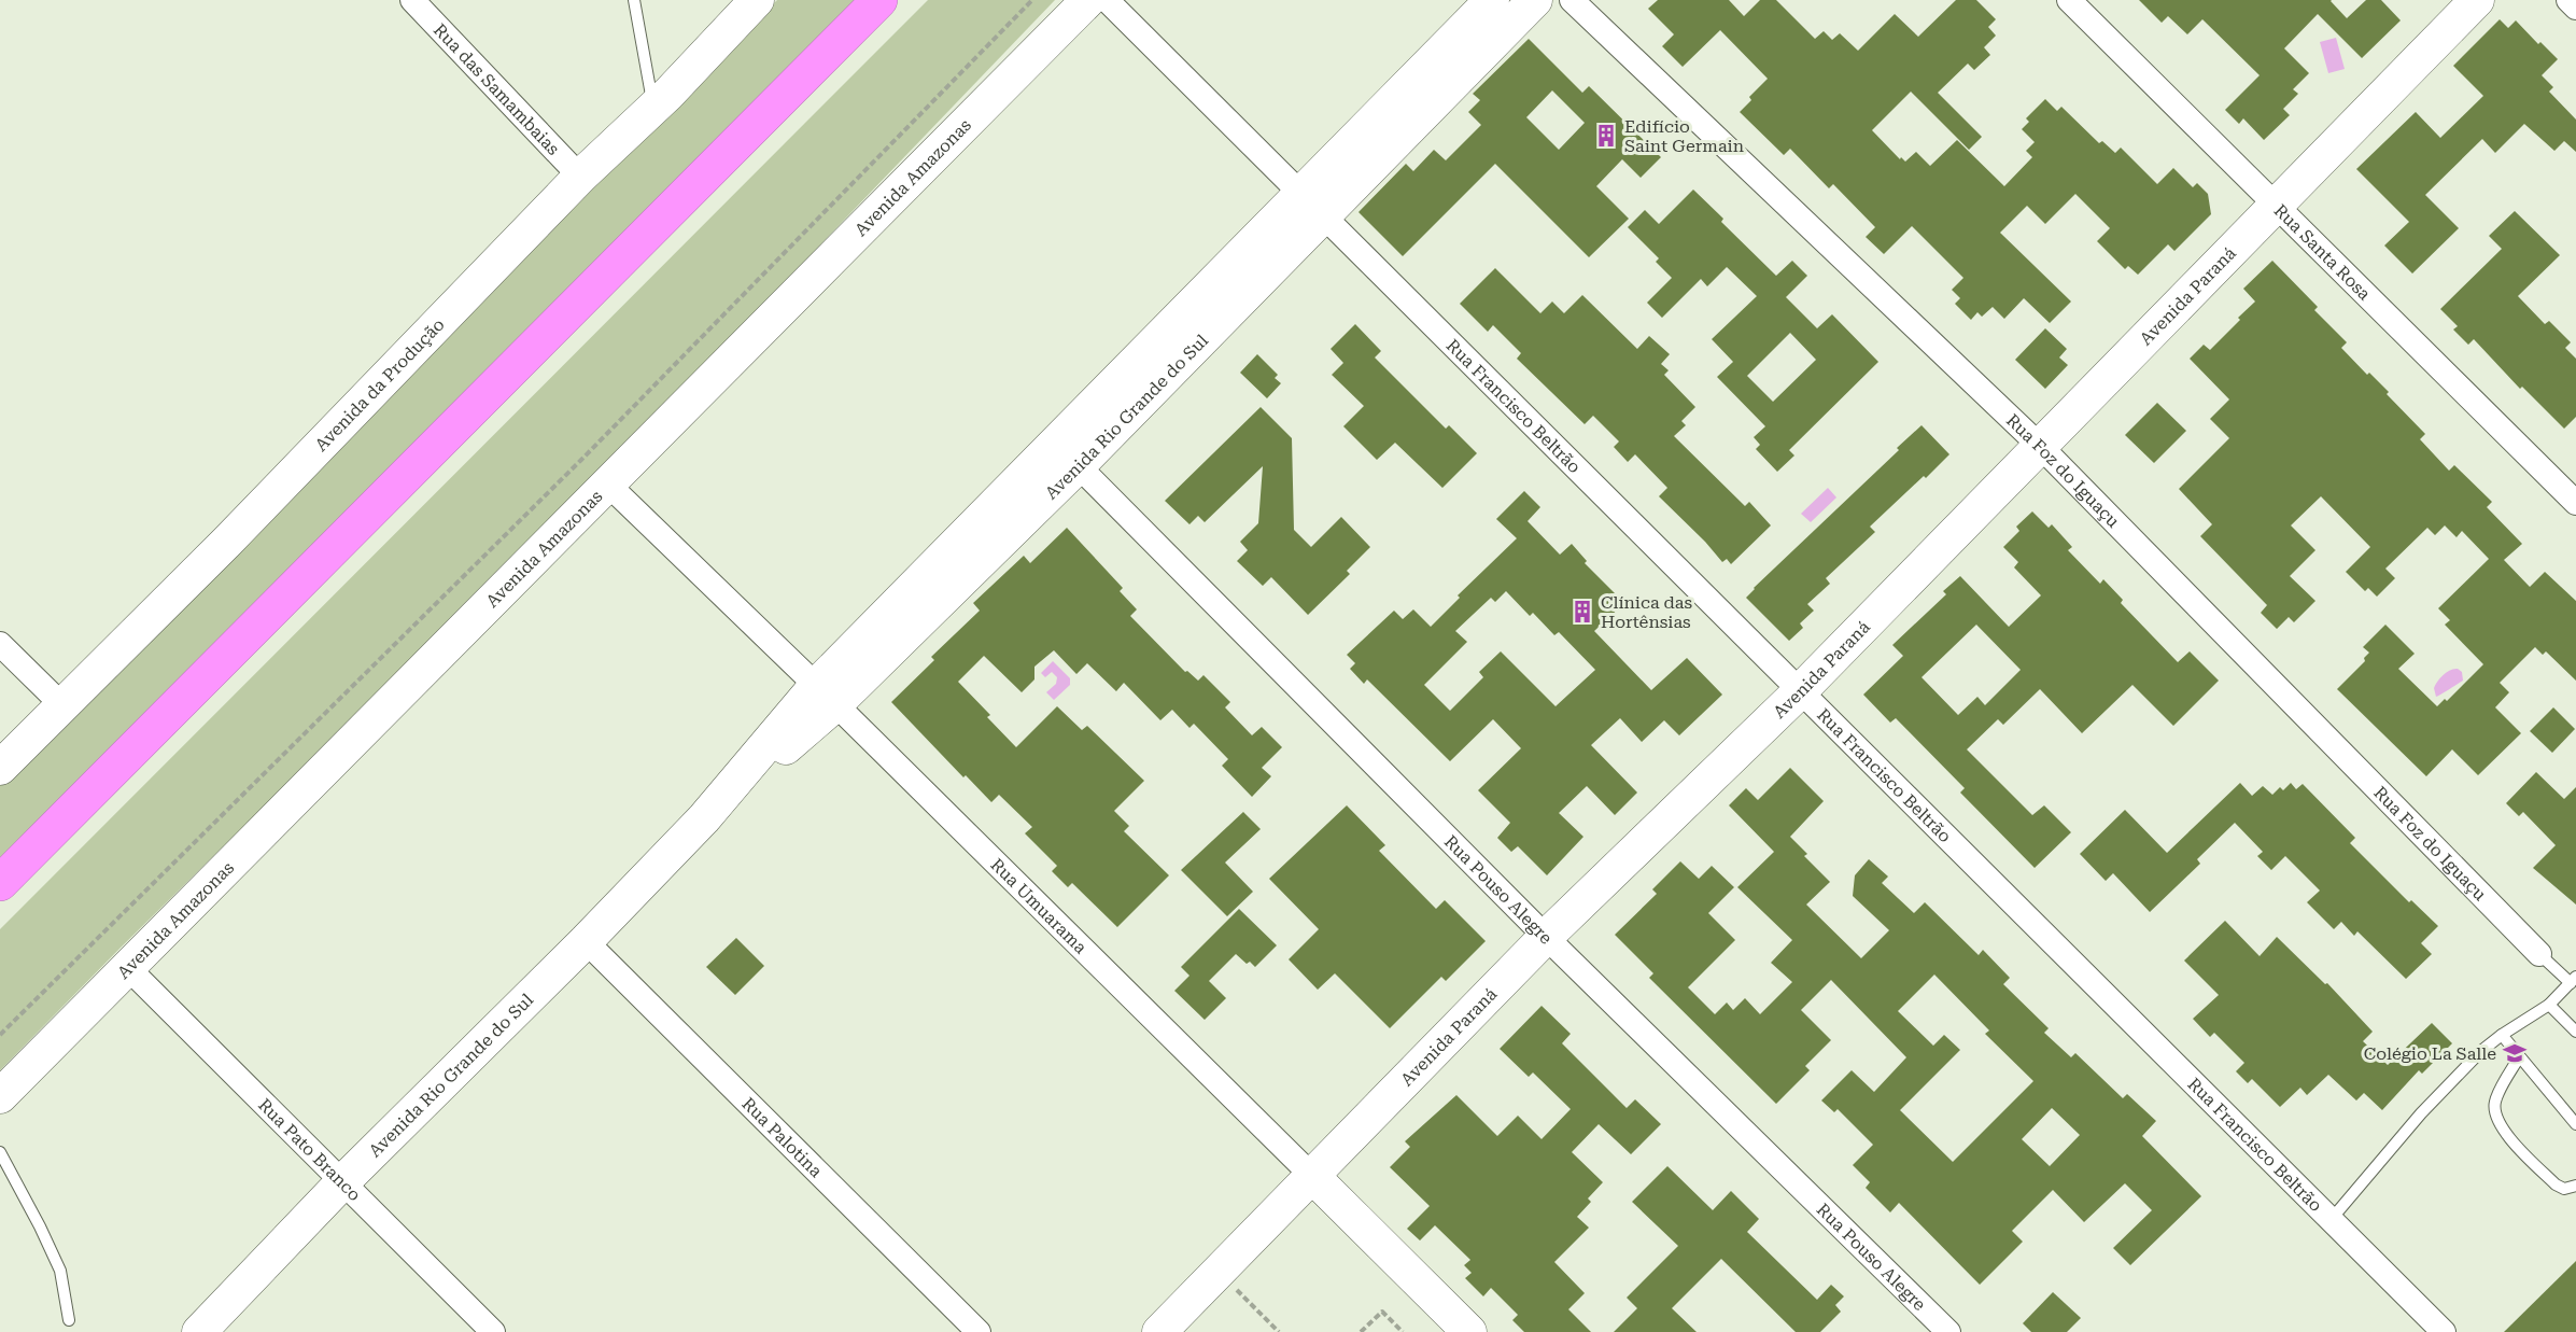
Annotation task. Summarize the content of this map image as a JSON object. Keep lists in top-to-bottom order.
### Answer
{
  "streets": {
    "street": [
      "Rua das Samambaias",
      "Avenida Amazonas",
      "Rua Santa Rosa",
      "Avenida Paraná",
      "Avenida da Produção",
      "Rua Francisco Beltrão",
      "Avenida Rio Grande do Sul",
      "Rua Foz do Iguaçu",
      "Rua Pouso Alegre",
      "Rua Umuarama",
      "Rua Palotina",
      "Rua Pato Branco"
    ]
  },
  "crossings": [
    ["Rua das Samambaias", "Avenida da Produção"],
    ["Avenida Amazonas", "Rua Umuarama"],
    ["Avenida Amazonas", "Rua Pato Branco"],
    ["Rua Santa Rosa", "Avenida Paraná"],
    ["Avenida Paraná", "Rua Francisco Beltrão"],
    ["Avenida Paraná", "Rua Foz do Iguaçu"],
    ["Avenida Paraná", "Rua Pouso Alegre"],
    ["Avenida Paraná", "Rua Umuarama"],
    ["Rua Francisco Beltrão", "Avenida Rio Grande do Sul"],
    ["Avenida Rio Grande do Sul", "Rua Pouso Alegre"],
    ["Avenida Rio Grande do Sul", "Rua Umuarama"],
    ["Avenida Rio Grande do Sul", "Rua Palotina"],
    ["Avenida Rio Grande do Sul", "Rua Pato Branco"]
  ],
  "places": {
    "building": ["Edifício Saint Germain", "Clínica das Hortênsias"],
    "school or university": ["Colégio La Salle"]
  }
}
